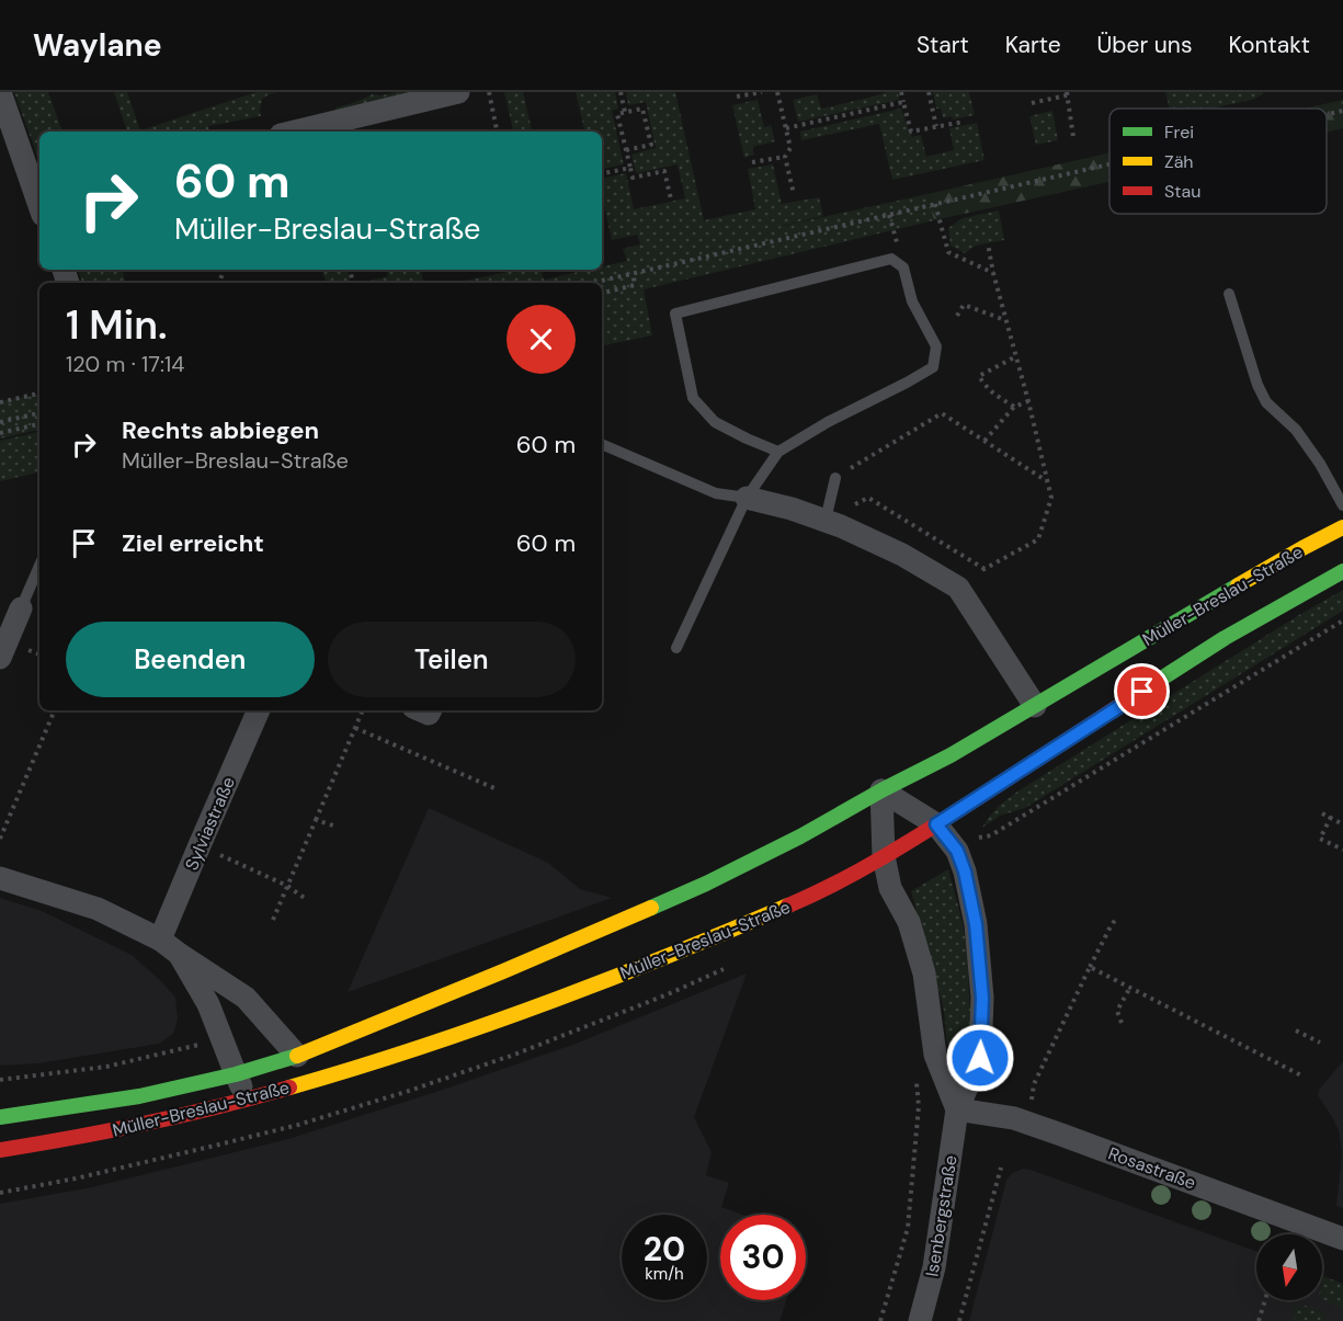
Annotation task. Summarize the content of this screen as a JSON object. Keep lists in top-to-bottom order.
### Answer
{
  "streets": {
    "main road": ["Müller-Breslau-Straße"],
    "street": ["Sylviastraße", "Rosastraße", "Isenbergstraße"]
  },
  "crossings": [
    ["Müller-Breslau-Straße", "Isenbergstraße"],
    ["Rosastraße", "Isenbergstraße"]
  ],
  "legend": ["Frei", "Zäh", "Stau"],
  "north": "bottom",
  "page": {
    "header": "Waylane",
    "nav": [
      "Start",
      "Karte",
      "Über uns",
      "Kontakt"
    ],
    "turn": ["60 m", "Müller-Breslau-Straße"],
    "heading": ["1 Min.", "120 m · 17:14"],
    "list": [
      {
        "name": "Rechts abbiegen",
        "note": "Müller-Breslau-Straße",
        "value": "60 m"
      },
      {
        "name": "Ziel erreicht",
        "value": "60 m"
      }
    ],
    "buttons": ["Beenden", "Teilen"],
    "speed": "20 km/h",
    "limit": "30"
  }
}
